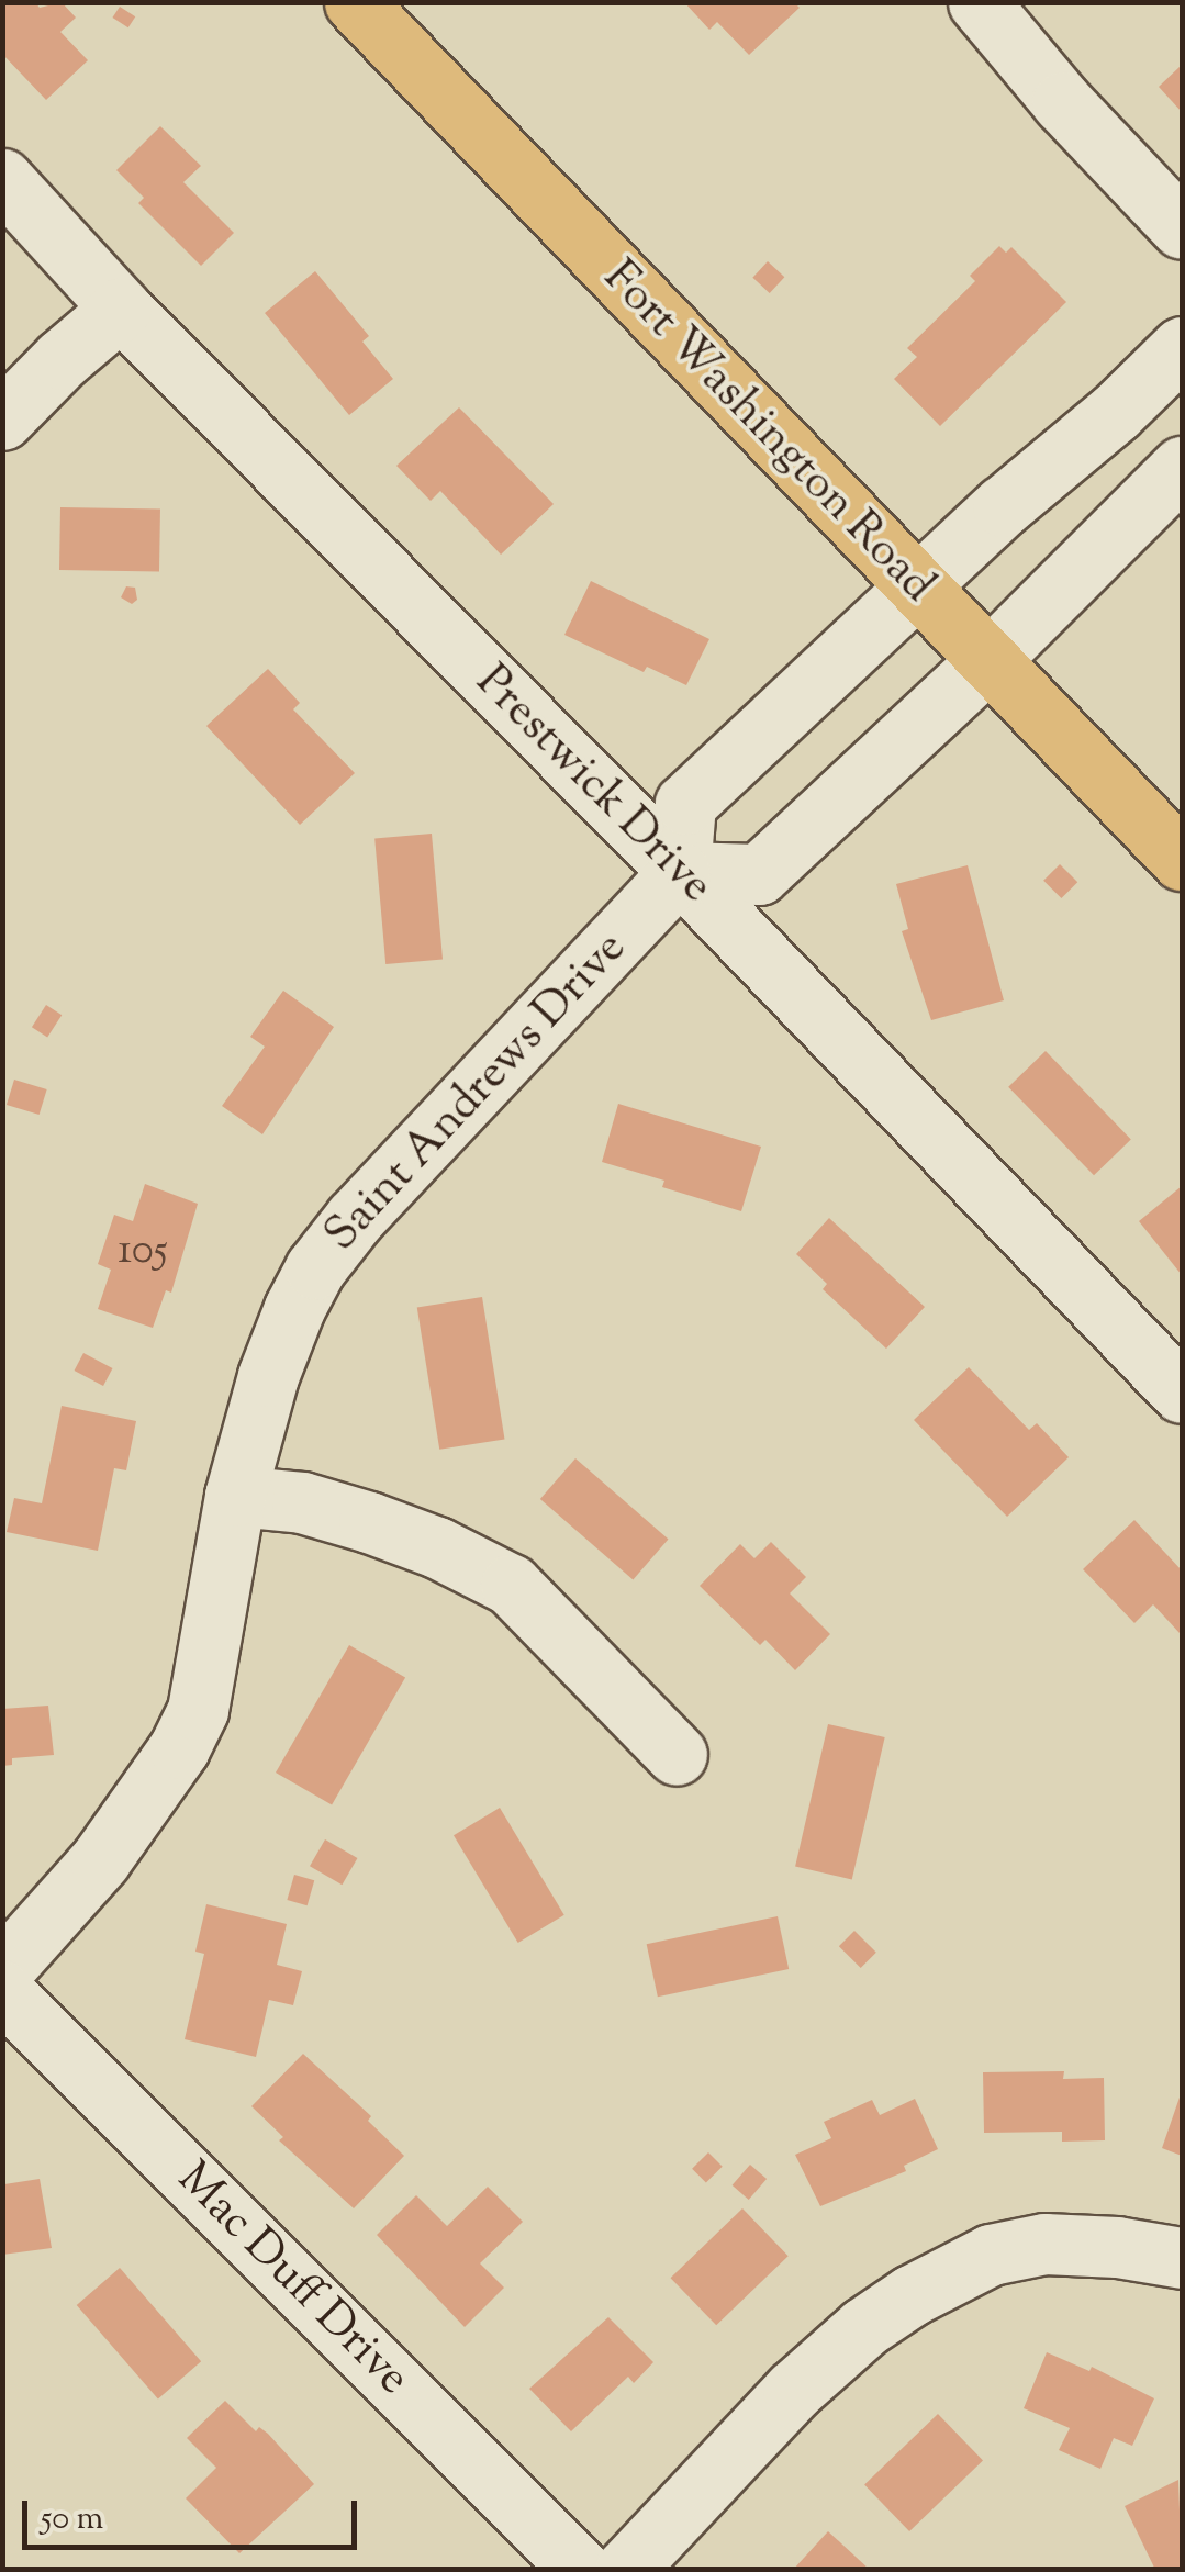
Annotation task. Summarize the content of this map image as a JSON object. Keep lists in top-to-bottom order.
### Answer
{
  "streets": {
    "main road": ["Fort Washington Road"],
    "street": ["Prestwick Drive", "Saint Andrews Drive", "Mac Duff Drive"]
  },
  "crossings": [
    ["Prestwick Drive", "Saint Andrews Drive"]
  ],
  "house_numbers": ["105"],
  "scale_bar": "50 m"
}
